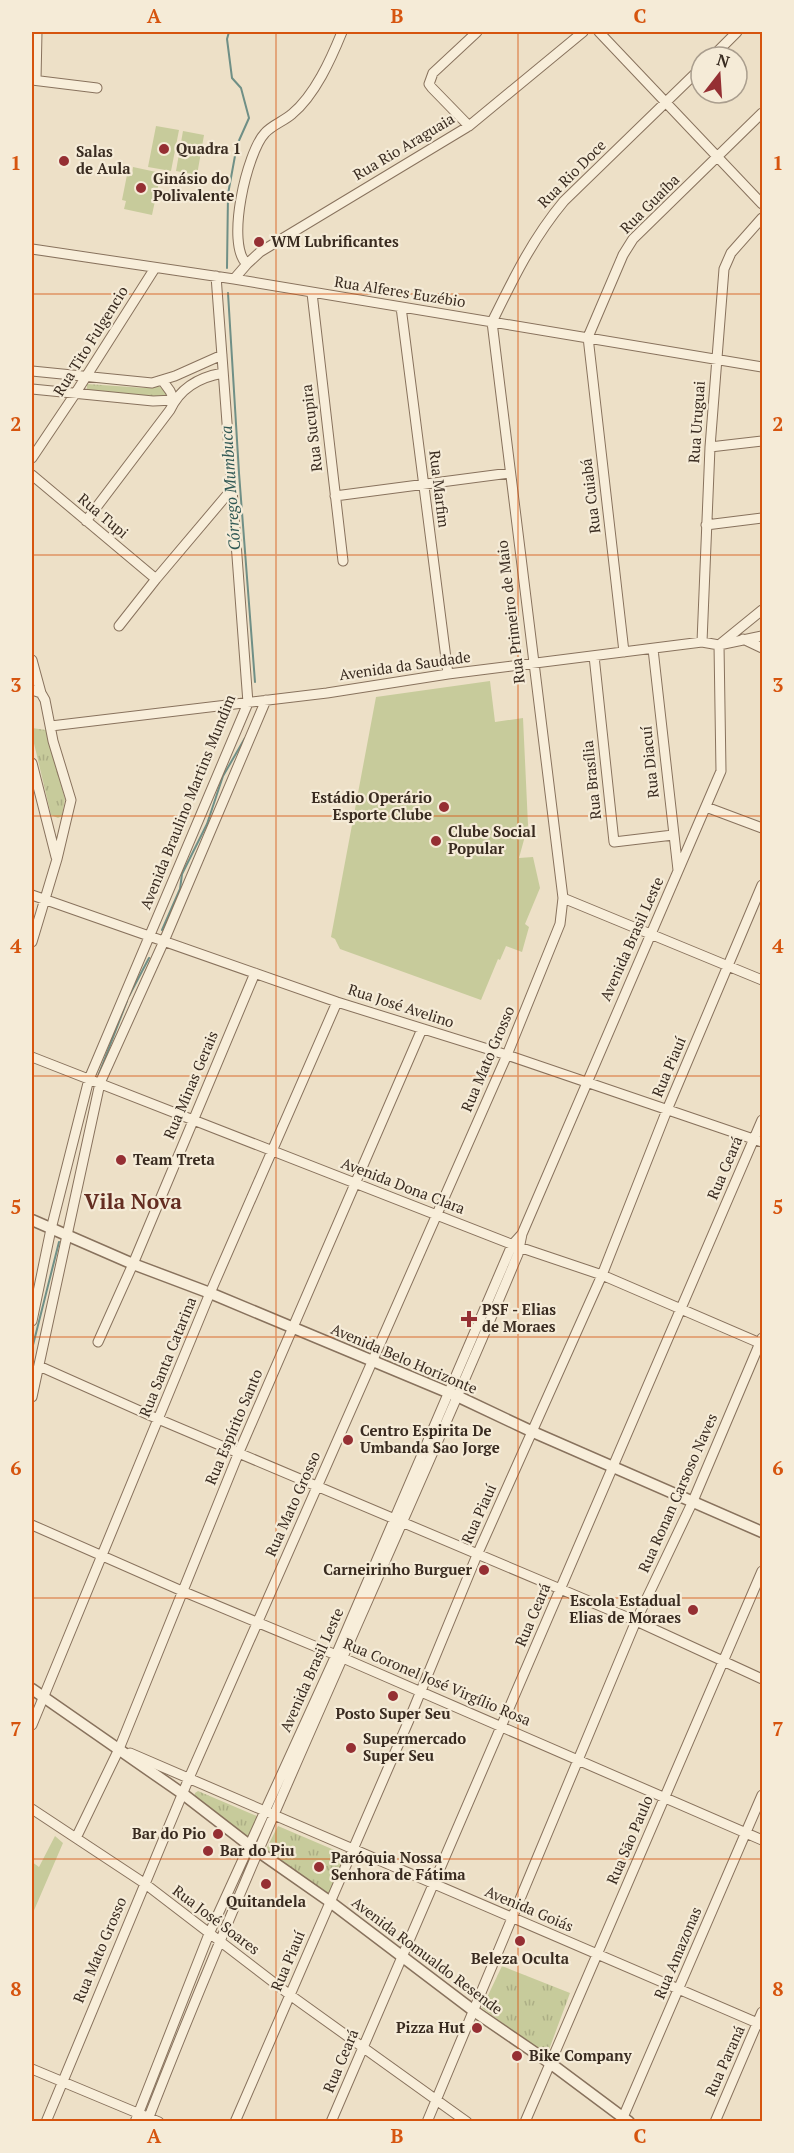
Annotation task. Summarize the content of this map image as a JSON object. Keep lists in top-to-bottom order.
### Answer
{
  "streets": {
    "street": [
      "Rua Rio Araguaia",
      "Rua Rio Doce",
      "Rua Guaíba",
      "Rua Alferes Euzébio",
      "Rua Tito Fulgencio",
      "Rua Uruguai",
      "Rua Sucupira",
      "Rua Marfim",
      "Rua Cuiabá",
      "Rua Tupi",
      "Rua Primeiro de Maio",
      "Avenida da Saudade",
      "Rua Diacuí",
      "Rua Brasília",
      "Avenida Braulino Martins Mundim",
      "Avenida Brasil Leste",
      "Rua José Avelino",
      "Rua Mato Grosso",
      "Rua Piauí",
      "Rua Minas Gerais",
      "Rua Ceará",
      "Avenida Dona Clara",
      "Rua Santa Catarina",
      "Avenida Belo Horizonte",
      "Rua Espírito Santo",
      "Rua Ronan Carsoso Naves",
      "Rua Coronel José Virgílio Rosa",
      "Rua São Paulo",
      "Avenida Goiás",
      "Rua José Soares",
      "Rua Amazonas",
      "Avenida Romualdo Resende",
      "Rua Paraná"
    ]
  },
  "crossings": [
    ["Rua Rio Araguaia", "Rua Alferes Euzébio"],
    ["Rua Rio Doce", "Rua Alferes Euzébio"],
    ["Rua Rio Doce", "Rua Primeiro de Maio"],
    ["Rua Guaíba", "Rua Alferes Euzébio"],
    ["Rua Guaíba", "Rua Cuiabá"],
    ["Rua Alferes Euzébio", "Rua Tito Fulgencio"],
    ["Rua Alferes Euzébio", "Rua Uruguai"],
    ["Rua Alferes Euzébio", "Rua Sucupira"],
    ["Rua Alferes Euzébio", "Rua Marfim"],
    ["Rua Alferes Euzébio", "Rua Cuiabá"],
    ["Rua Alferes Euzébio", "Rua Primeiro de Maio"],
    ["Rua Alferes Euzébio", "Avenida Braulino Martins Mundim"],
    ["Rua Uruguai", "Avenida da Saudade"],
    ["Rua Marfim", "Avenida da Saudade"],
    ["Rua Cuiabá", "Avenida da Saudade"],
    ["Rua Primeiro de Maio", "Avenida da Saudade"],
    ["Rua Primeiro de Maio", "Rua Mato Grosso"],
    ["Avenida da Saudade", "Rua Diacuí"],
    ["Avenida da Saudade", "Rua Brasília"],
    ["Avenida da Saudade", "Avenida Braulino Martins Mundim"],
    ["Avenida da Saudade", "Avenida Brasil Leste"],
    ["Rua Diacuí", "Rua Brasília"],
    ["Rua Diacuí", "Avenida Brasil Leste"],
    ["Avenida Braulino Martins Mundim", "Rua José Avelino"],
    ["Avenida Braulino Martins Mundim", "Avenida Dona Clara"],
    ["Avenida Braulino Martins Mundim", "Avenida Belo Horizonte"],
    ["Avenida Brasil Leste", "Rua José Avelino"],
    ["Avenida Brasil Leste", "Avenida Dona Clara"],
    ["Avenida Brasil Leste", "Avenida Belo Horizonte"],
    ["Avenida Brasil Leste", "Rua Coronel José Virgílio Rosa"],
    ["Avenida Brasil Leste", "Avenida Goiás"],
    ["Avenida Brasil Leste", "Rua José Soares"],
    ["Avenida Brasil Leste", "Avenida Romualdo Resende"],
    ["Rua José Avelino", "Rua Mato Grosso"],
    ["Rua José Avelino", "Rua Piauí"],
    ["Rua José Avelino", "Rua Minas Gerais"],
    ["Rua José Avelino", "Rua Ceará"],
    ["Rua José Avelino", "Rua Santa Catarina"],
    ["Rua José Avelino", "Rua Espírito Santo"],
    ["Rua Mato Grosso", "Avenida Dona Clara"],
    ["Rua Mato Grosso", "Avenida Belo Horizonte"],
    ["Rua Mato Grosso", "Rua Coronel José Virgílio Rosa"],
    ["Rua Mato Grosso", "Avenida Goiás"],
    ["Rua Mato Grosso", "Rua José Soares"],
    ["Rua Mato Grosso", "Avenida Romualdo Resende"],
    ["Rua Piauí", "Avenida Dona Clara"],
    ["Rua Piauí", "Avenida Belo Horizonte"],
    ["Rua Piauí", "Rua Coronel José Virgílio Rosa"],
    ["Rua Piauí", "Avenida Goiás"],
    ["Rua Piauí", "Rua José Soares"],
    ["Rua Piauí", "Avenida Romualdo Resende"],
    ["Rua Minas Gerais", "Avenida Dona Clara"],
    ["Rua Minas Gerais", "Avenida Belo Horizonte"],
    ["Rua Ceará", "Avenida Dona Clara"],
    ["Rua Ceará", "Avenida Belo Horizonte"],
    ["Rua Ceará", "Rua Coronel José Virgílio Rosa"],
    ["Rua Ceará", "Avenida Goiás"],
    ["Rua Ceará", "Rua José Soares"],
    ["Rua Ceará", "Avenida Romualdo Resende"],
    ["Avenida Dona Clara", "Rua Santa Catarina"],
    ["Avenida Dona Clara", "Rua Espírito Santo"],
    ["Avenida Dona Clara", "Rua Ronan Carsoso Naves"],
    ["Rua Santa Catarina", "Avenida Belo Horizonte"],
    ["Rua Santa Catarina", "Rua Coronel José Virgílio Rosa"],
    ["Rua Santa Catarina", "Avenida Romualdo Resende"],
    ["Avenida Belo Horizonte", "Rua Espírito Santo"],
    ["Avenida Belo Horizonte", "Rua Ronan Carsoso Naves"],
    ["Rua Espírito Santo", "Rua Coronel José Virgílio Rosa"],
    ["Rua Espírito Santo", "Avenida Goiás"],
    ["Rua Espírito Santo", "Rua José Soares"],
    ["Rua Espírito Santo", "Avenida Romualdo Resende"],
    ["Rua Ronan Carsoso Naves", "Rua Coronel José Virgílio Rosa"],
    ["Rua Ronan Carsoso Naves", "Avenida Goiás"],
    ["Rua Ronan Carsoso Naves", "Rua José Soares"],
    ["Rua Ronan Carsoso Naves", "Avenida Romualdo Resende"],
    ["Rua Coronel José Virgílio Rosa", "Rua São Paulo"],
    ["Rua Coronel José Virgílio Rosa", "Rua Amazonas"],
    ["Rua São Paulo", "Avenida Goiás"],
    ["Rua São Paulo", "Avenida Romualdo Resende"],
    ["Avenida Goiás", "Rua Amazonas"],
    ["Avenida Goiás", "Avenida Romualdo Resende"],
    ["Avenida Goiás", "Rua Paraná"],
    ["Rua Amazonas", "Avenida Romualdo Resende"]
  ],
  "districts": ["Vila Nova"],
  "water": ["Córrego Mumbuca"],
  "places": {
    "other": [
      "Quadra 1",
      "Salas de Aula",
      "Ginásio do Polivalente",
      "WM Lubrificantes",
      "Estádio Operário Esporte Clube",
      "Clube Social Popular",
      "Team Treta",
      "Centro Espirita De Umbanda Sao Jorge",
      "Carneirinho Burguer",
      "Escola Estadual Elias de Moraes",
      "Posto Super Seu",
      "Supermercado Super Seu",
      "Bar do Pio",
      "Bar do Piu",
      "Paróquia Nossa Senhora de Fátima",
      "Quitandela",
      "Beleza Oculta",
      "Pizza Hut",
      "Bike Company"
    ],
    "health": ["PSF - Elias de Moraes"]
  },
  "north": "top",
  "grid": {
    "columns": ["A", "B", "C"],
    "rows": [
      "1",
      "2",
      "3",
      "4",
      "5",
      "6",
      "7",
      "8"
    ]
  }
}
